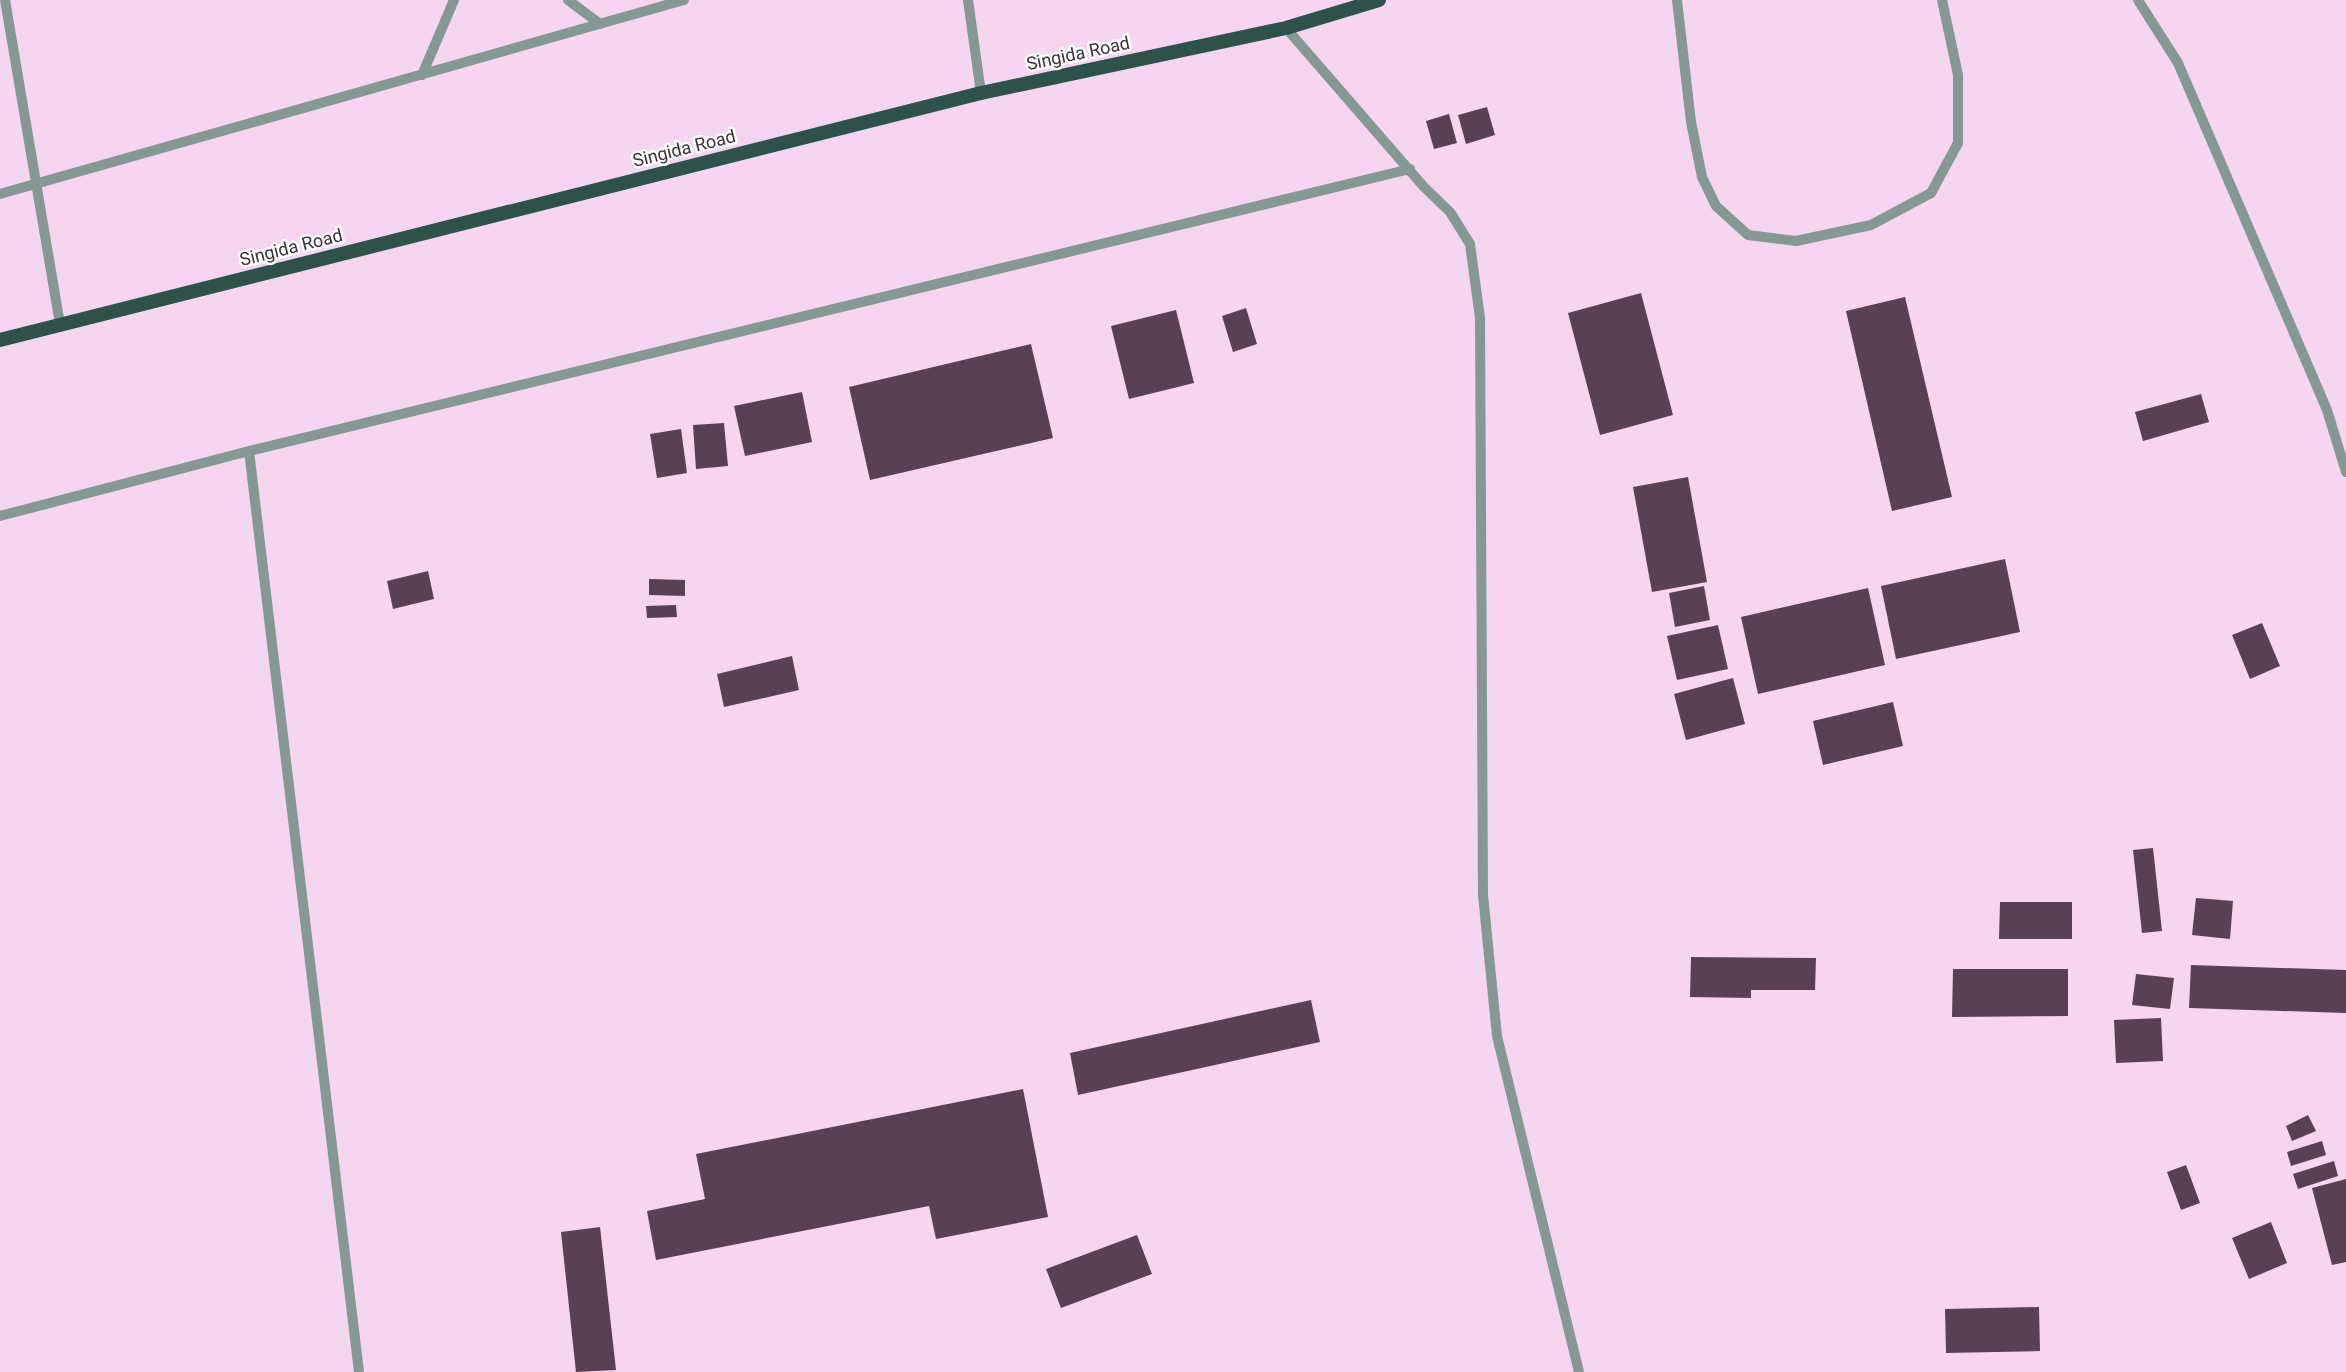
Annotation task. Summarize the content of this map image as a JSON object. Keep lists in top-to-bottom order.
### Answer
{
  "streets": {
    "highway": ["Singida Road"]
  }
}
